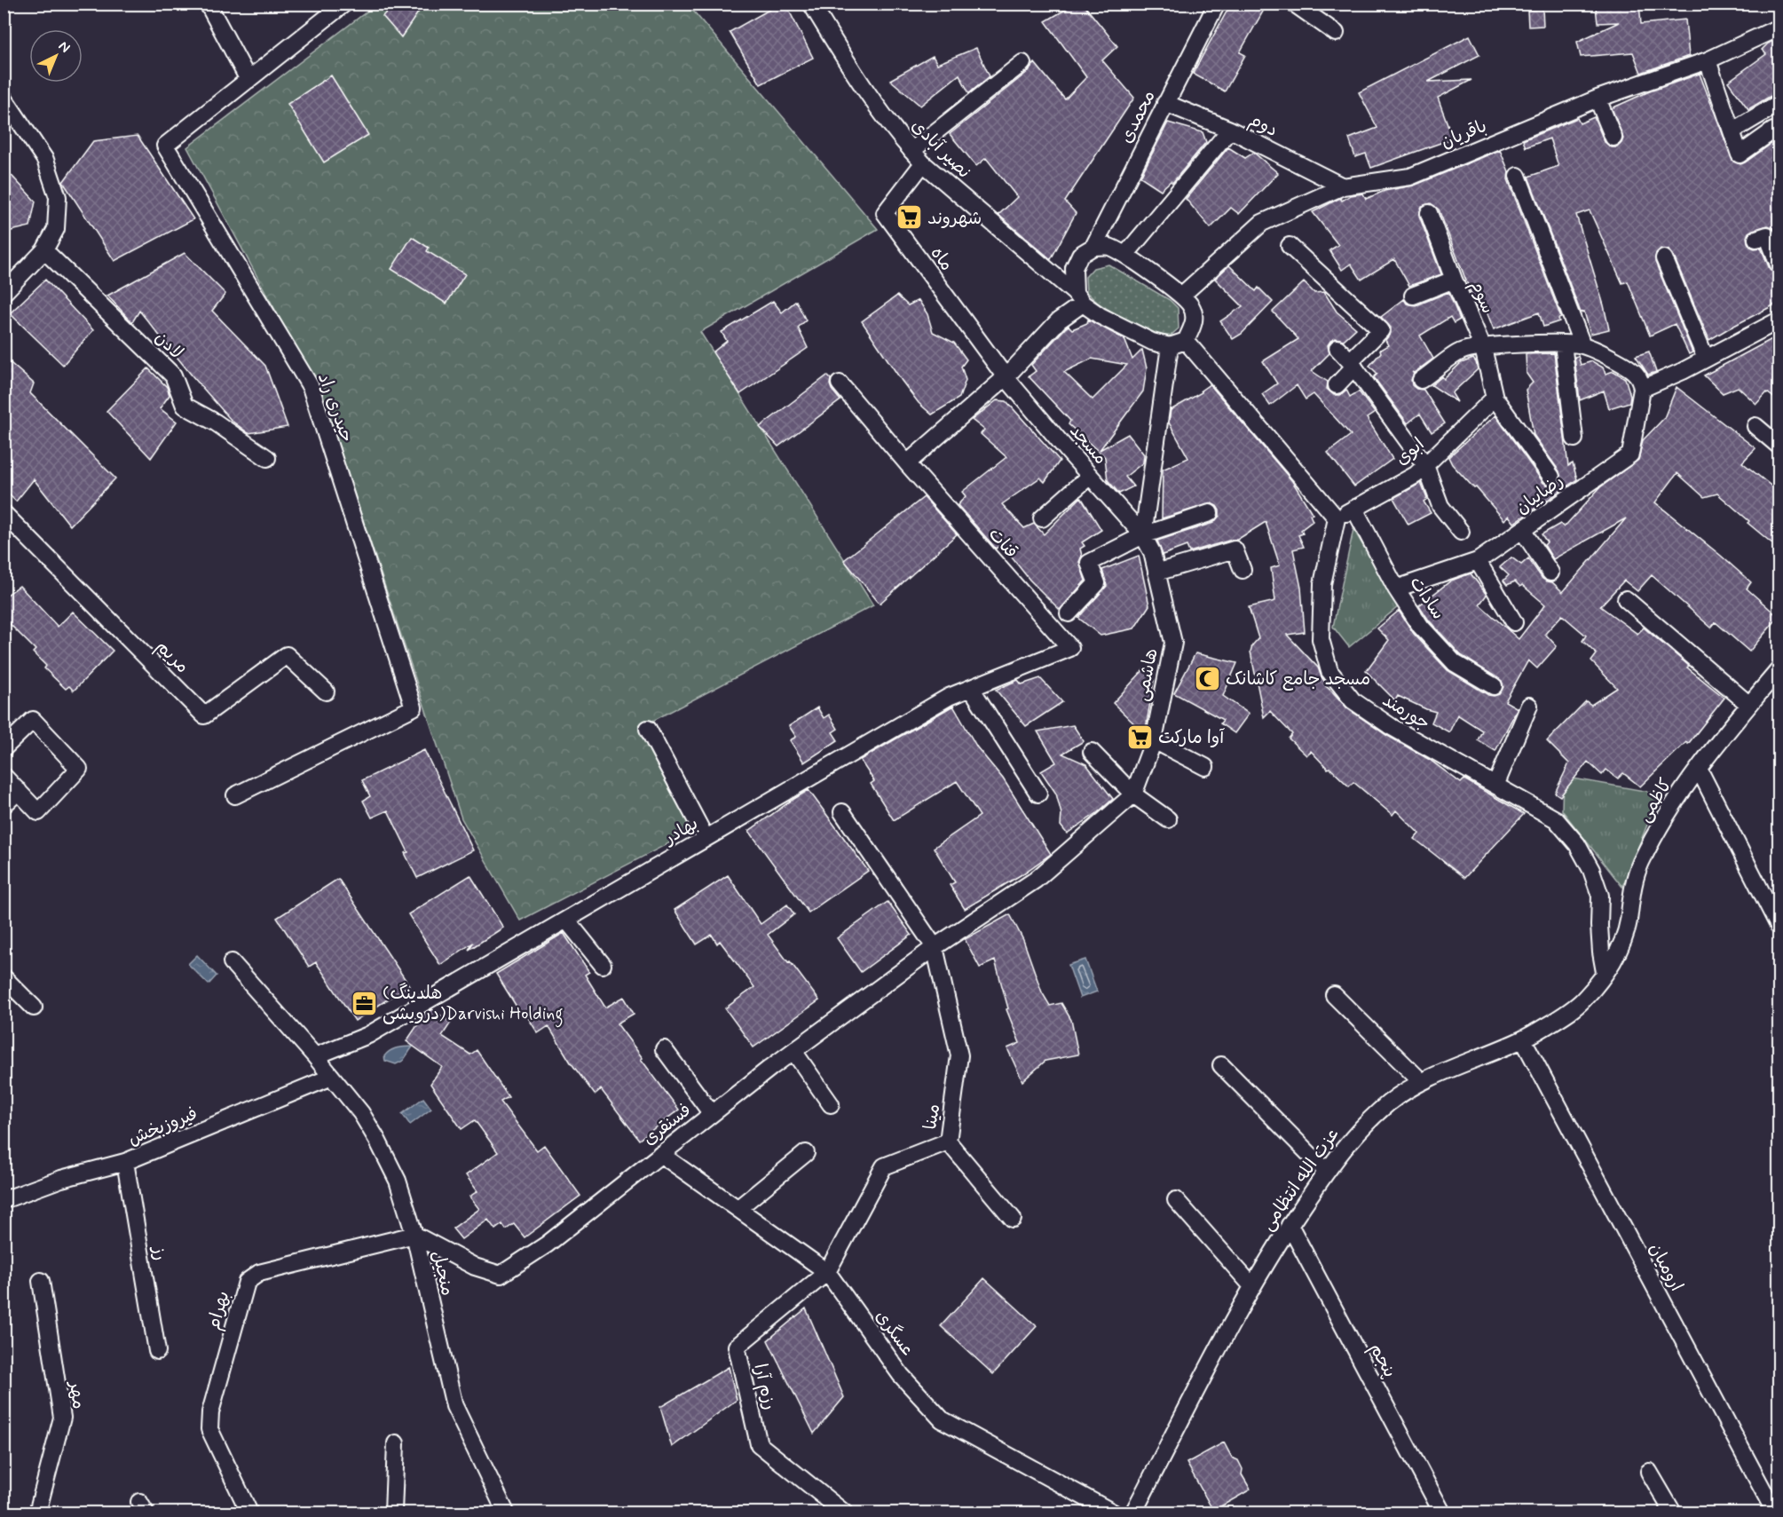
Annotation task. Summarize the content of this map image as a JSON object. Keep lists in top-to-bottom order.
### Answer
{
  "streets": {
    "street": [
      "محمدی",
      "دوم",
      "باقریان",
      "نصیر آبادی",
      "ماه",
      "سوم",
      "لادن",
      "حیدری راد",
      "مسجد",
      "ابوی",
      "رضاییان",
      "قنات",
      "سادات",
      "مریم",
      "هاشمی",
      "جورمند",
      "کاظمی",
      "بهادر",
      "مینا",
      "فسنقری",
      "فیروزبخش",
      "عزت الله انتظامی",
      "رز",
      "ارومیان",
      "منجیل",
      "بهرام",
      "عسگری",
      "پنجم",
      "رزم آرا",
      "مهر"
    ]
  },
  "crossings": [
    ["محمدی", "دوم"],
    ["محمدی", "نصیر آبادی"],
    ["دوم", "باقریان"],
    ["نصیر آبادی", "ماه"],
    ["ماه", "مسجد"],
    ["سوم", "ابوی"],
    ["مسجد", "هاشمی"],
    ["ابوی", "سادات"],
    ["ابوی", "جورمند"],
    ["رضاییان", "سادات"],
    ["قنات", "بهادر"],
    ["هاشمی", "مینا"],
    ["هاشمی", "فسنقری"],
    ["جورمند", "کاظمی"],
    ["جورمند", "عزت الله انتظامی"],
    ["کاظمی", "عزت الله انتظامی"],
    ["بهادر", "منجیل"],
    ["مینا", "فسنقری"],
    ["مینا", "عسگری"],
    ["مینا", "رزم آرا"],
    ["فسنقری", "منجیل"],
    ["فسنقری", "بهرام"],
    ["فسنقری", "عسگری"],
    ["فیروزبخش", "رز"],
    ["فیروزبخش", "منجیل"],
    ["عزت الله انتظامی", "ارومیان"],
    ["عزت الله انتظامی", "پنجم"],
    ["منجیل", "بهرام"],
    ["عسگری", "رزم آرا"]
  ],
  "places": {
    "supermarket": ["شهروند", "آوا مارکت"],
    "mosque": ["مسجد جامع کاشانک"],
    "office": ["(هلدینگ درویشی)Darvishi Holding"]
  },
  "north": "top right"
}
